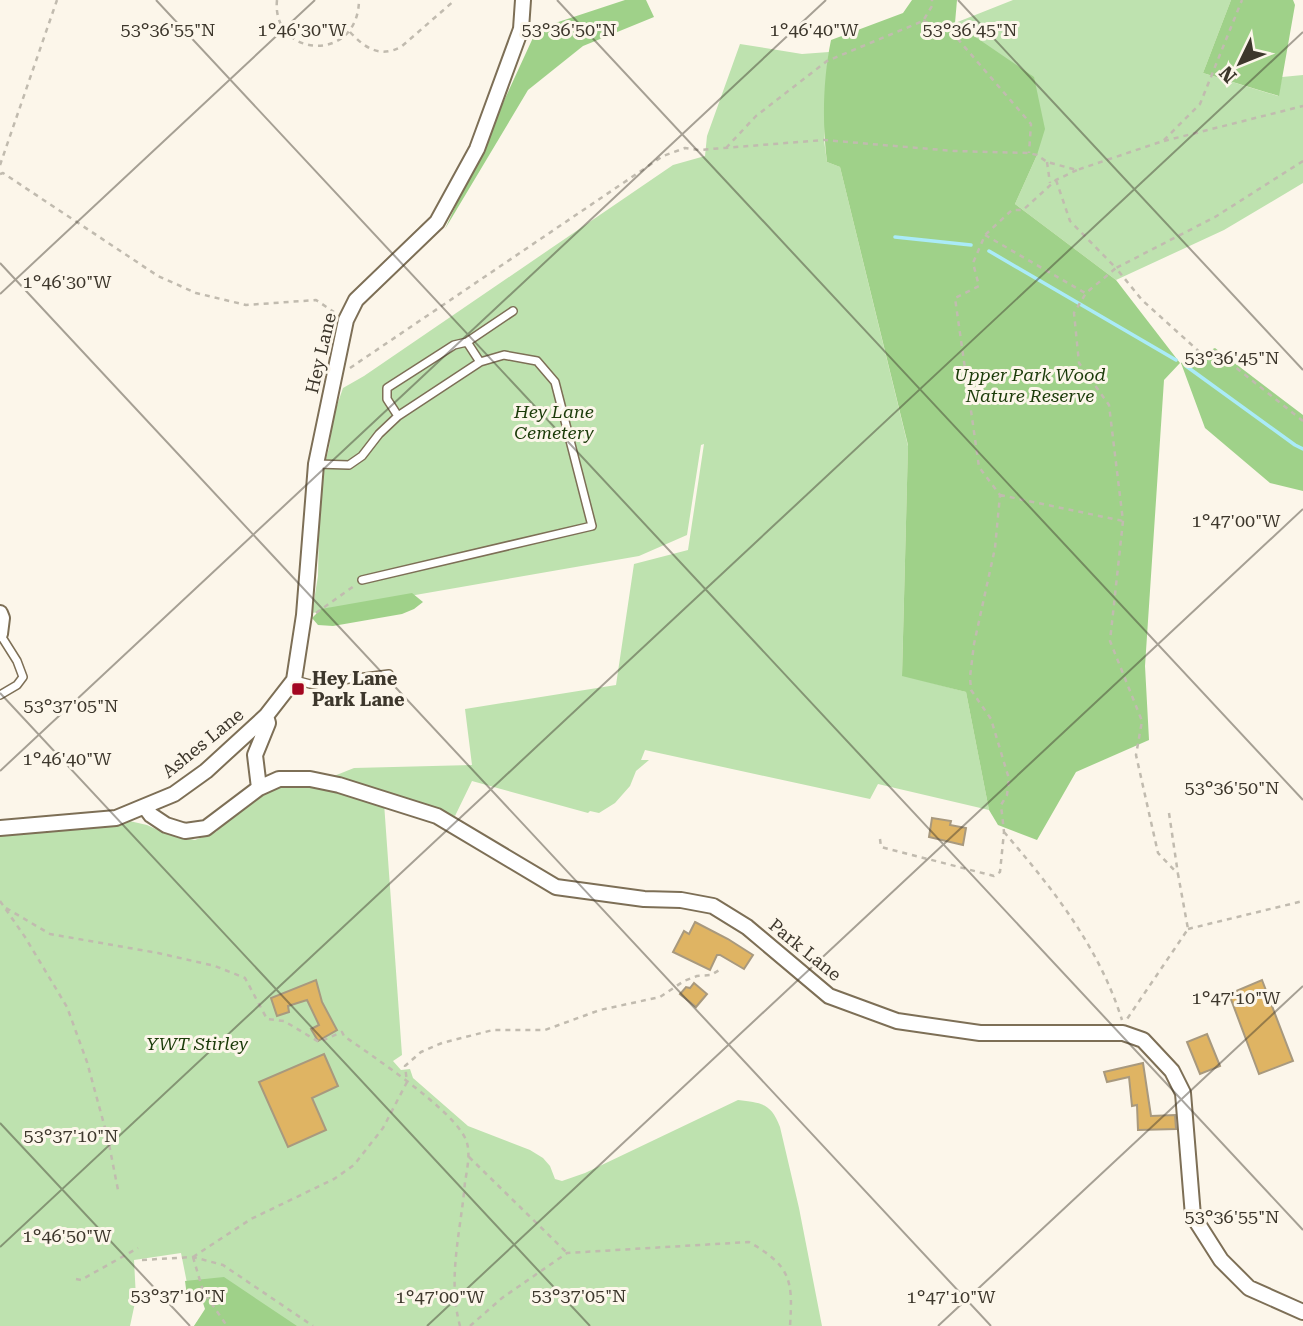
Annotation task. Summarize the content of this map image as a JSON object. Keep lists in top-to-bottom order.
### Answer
{
  "streets": {
    "street": ["Hey Lane", "Ashes Lane", "Park Lane"]
  },
  "crossings": [
    ["Hey Lane", "Ashes Lane"],
    ["Ashes Lane", "Park Lane"]
  ],
  "parks": ["Upper Park Wood Nature Reserve", "Hey Lane Cemetery", "YWT Stirley"],
  "places": {
    "transit": ["Hey Lane Park Lane"]
  },
  "north": "bottom left",
  "coordinates": [
    "1°46'30\"W",
    "1°46'40\"W",
    "53°36'55\"N",
    "53°36'50\"N",
    "53°36'45\"N",
    "1°47'00\"W",
    "53°37'05\"N",
    "1°47'10\"W",
    "53°37'10\"N",
    "1°46'50\"W"
  ]
}
